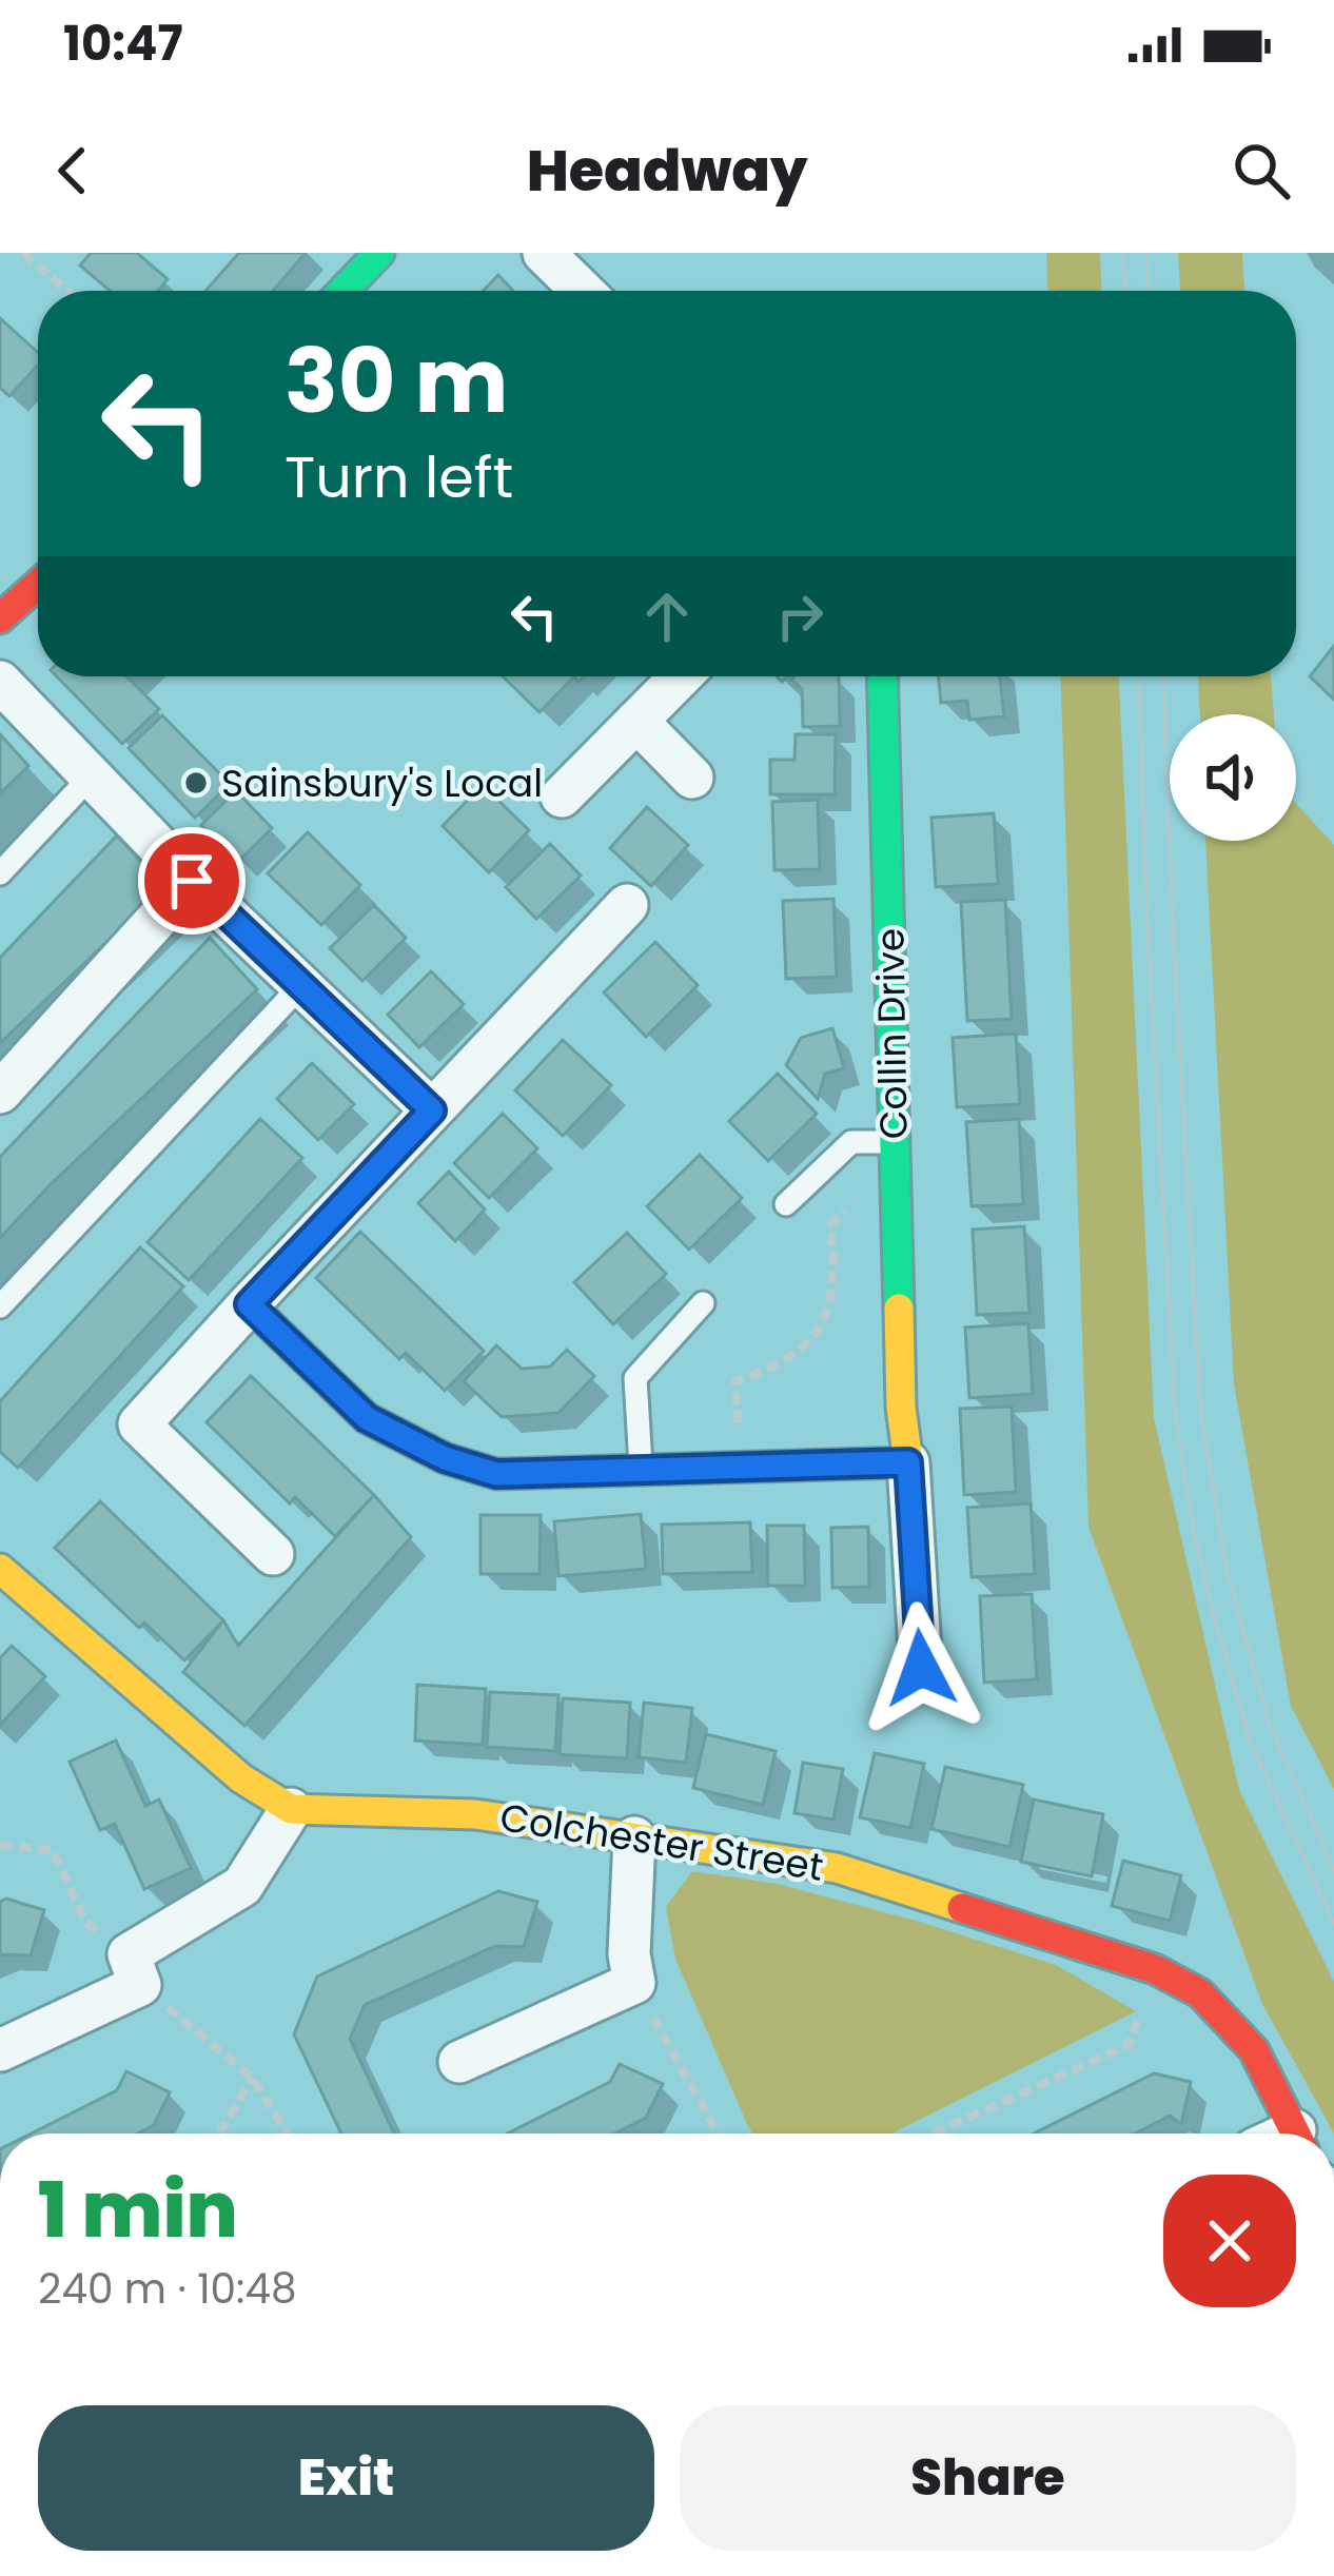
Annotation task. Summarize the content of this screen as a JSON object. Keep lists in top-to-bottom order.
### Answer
{
  "streets": {
    "street": ["Collin Drive", "Colchester Street"]
  },
  "places": ["Sainsbury's Local"],
  "page": {
    "status": "10:47",
    "header": "Headway",
    "turn": ["30 m", "Turn left"],
    "heading": ["1 min", "240 m · 10:48"],
    "buttons": ["Exit", "Share"]
  }
}
